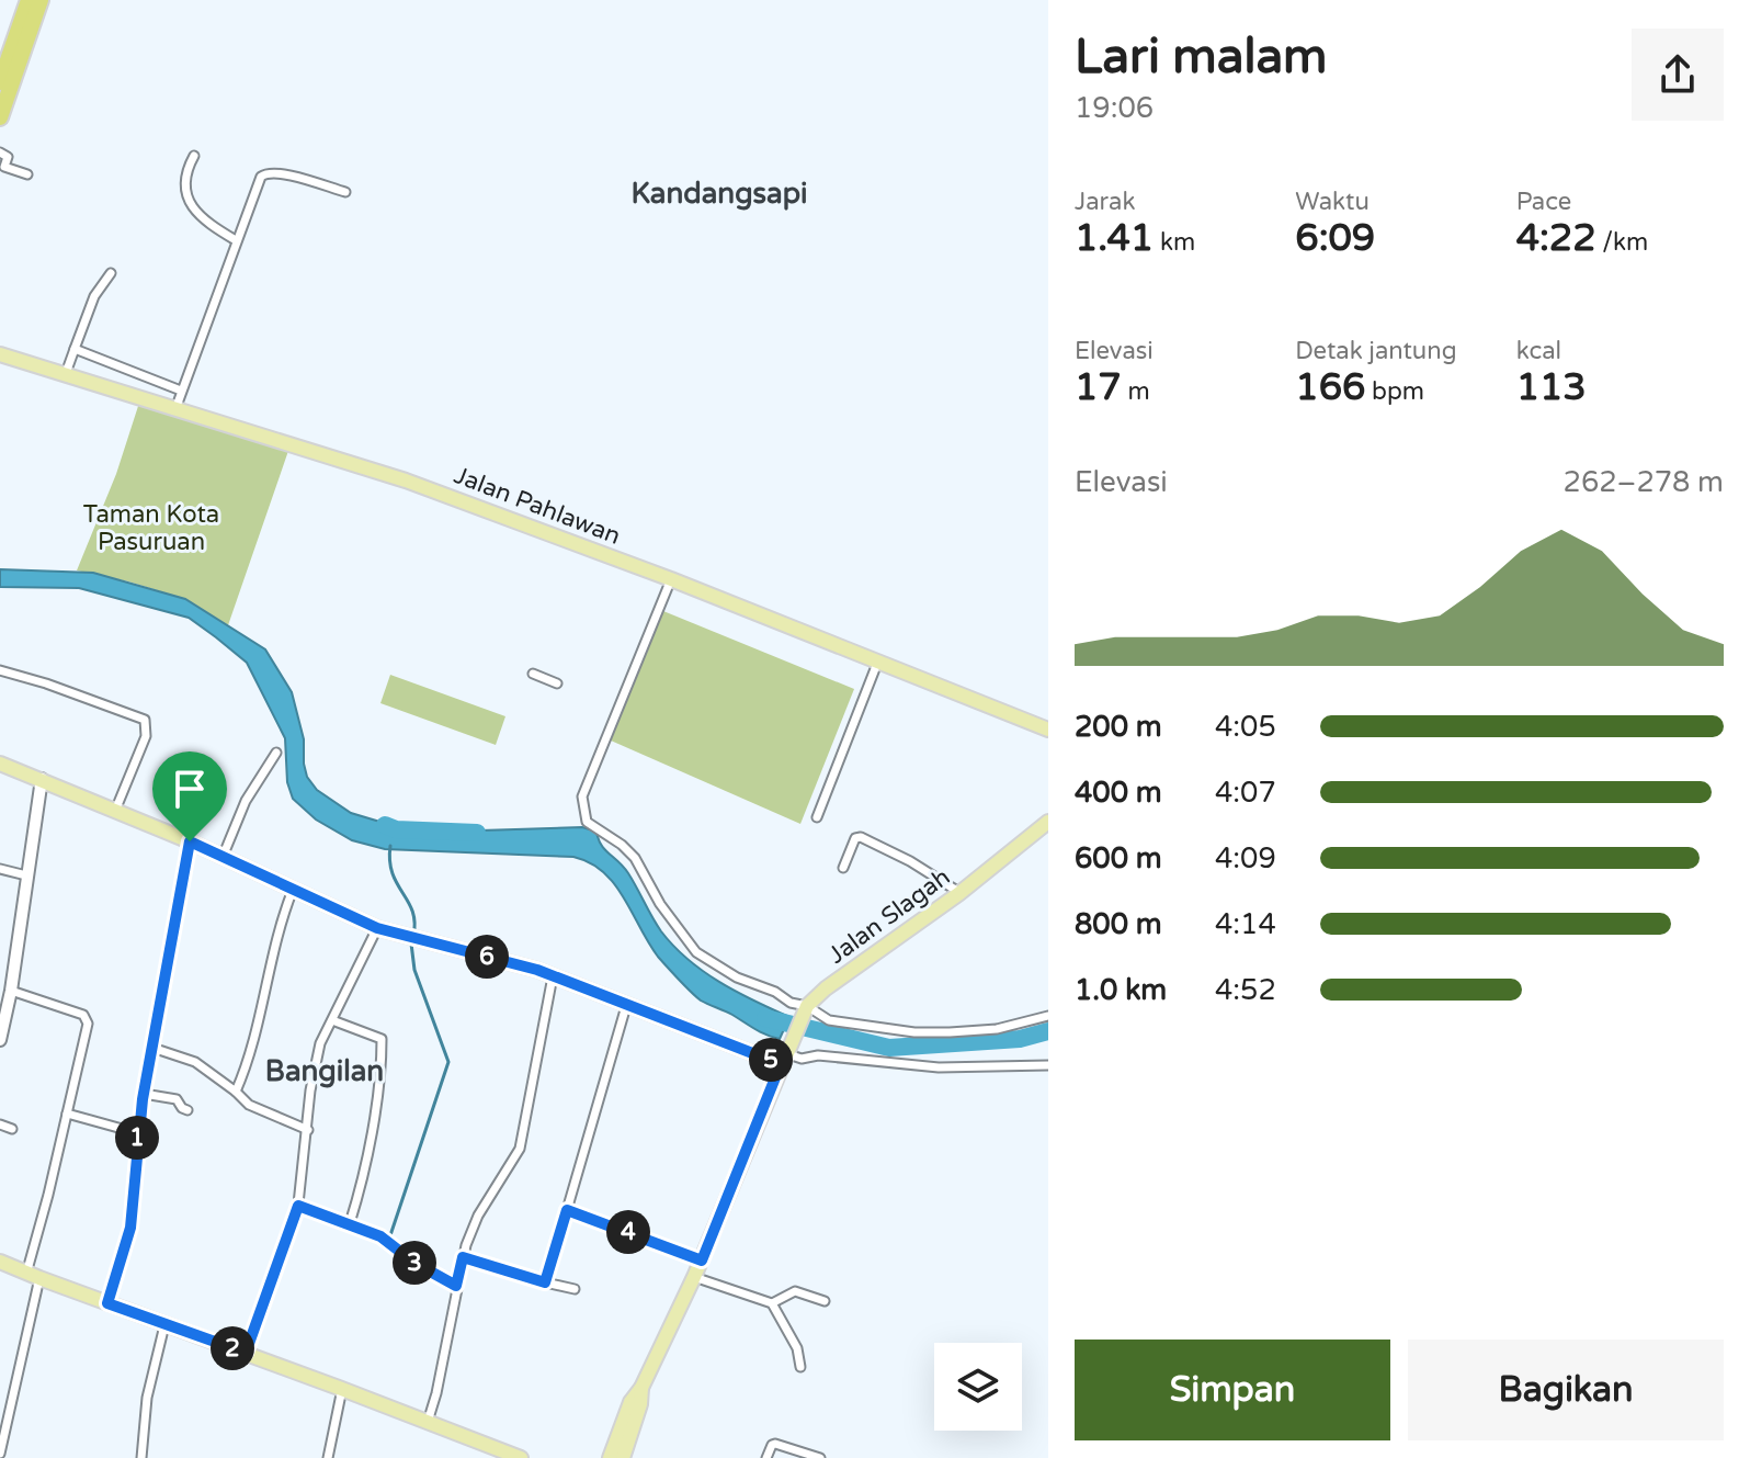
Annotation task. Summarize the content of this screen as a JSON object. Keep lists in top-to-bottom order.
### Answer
{
  "streets": {
    "main road": ["Jalan Pahlawan", "Jalan Slagah"]
  },
  "districts": ["Kandangsapi", "Bangilan"],
  "parks": ["Taman Kota Pasuruan"],
  "page": {
    "heading": ["Lari malam", "19:06"],
    "stats": [
      ["Jarak", "1.41 km"],
      ["Waktu", "6:09"],
      ["Pace", "4:22 /km"],
      ["Elevasi", "17 m"],
      ["Detak jantung", "166 bpm"],
      ["kcal", "113"]
    ],
    "chart": ["Elevasi", "262–278 m"],
    "list": [
      {
        "name": "200 m",
        "note": "4:05"
      },
      {
        "name": "400 m",
        "note": "4:07"
      },
      {
        "name": "600 m",
        "note": "4:09"
      },
      {
        "name": "800 m",
        "note": "4:14"
      },
      {
        "name": "1.0 km",
        "note": "4:52"
      }
    ],
    "pins": [
      "6",
      "5",
      "1",
      "4",
      "3",
      "2"
    ],
    "buttons": ["Simpan", "Bagikan"]
  }
}
